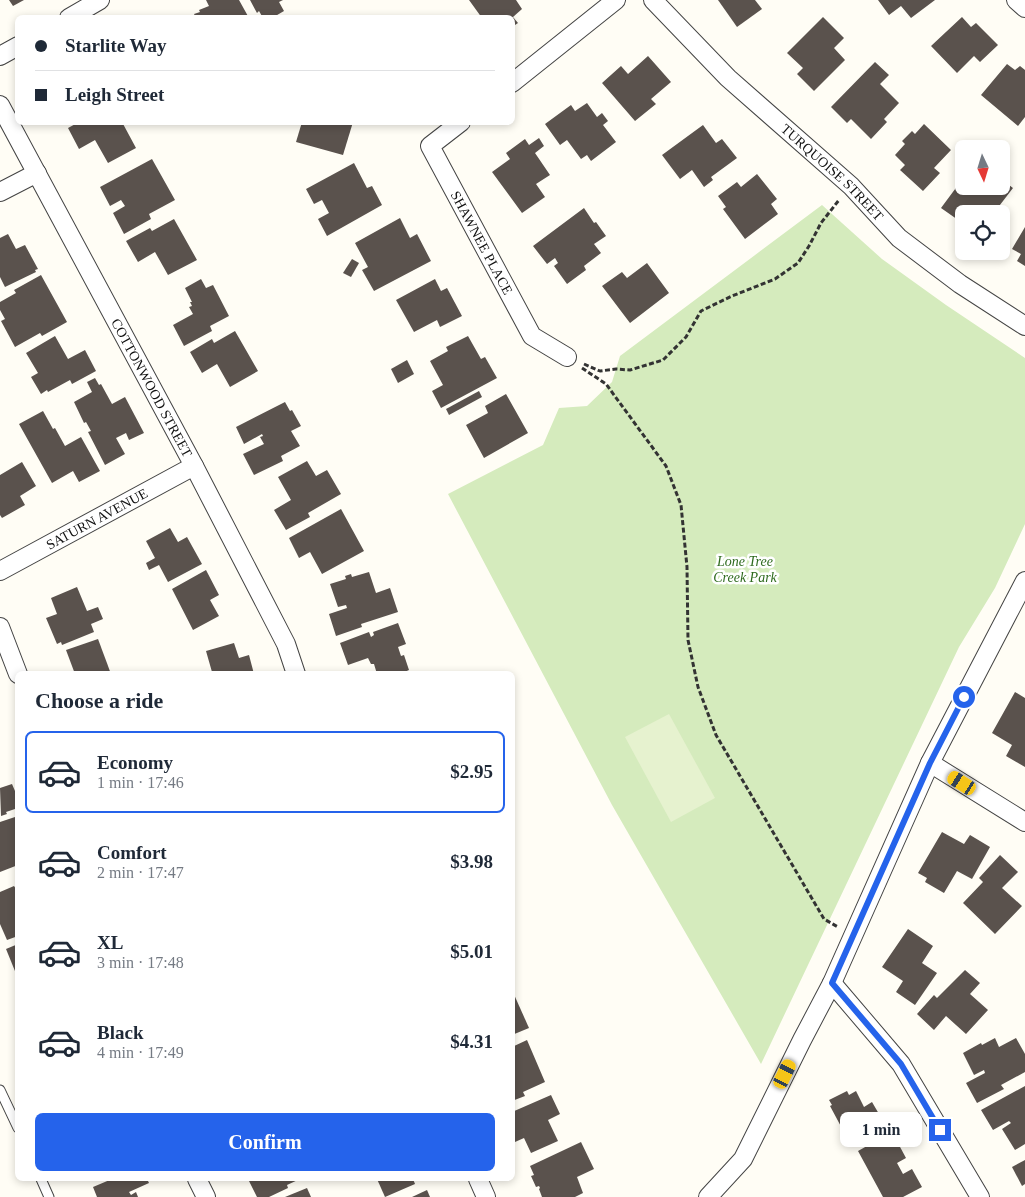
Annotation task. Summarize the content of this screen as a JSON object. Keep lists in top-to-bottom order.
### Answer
{
  "streets": {
    "street": [
      "TURQUOISE STREET",
      "SHAWNEE PLACE",
      "COTTONWOOD STREET",
      "SATURN AVENUE"
    ]
  },
  "crossings": [
    ["COTTONWOOD STREET", "SATURN AVENUE"]
  ],
  "parks": ["Lone Tree Creek Park"],
  "north": "bottom",
  "page": {
    "banner": ["Starlite Way", "Leigh Street"],
    "heading": "Choose a ride",
    "list": [
      {
        "name": "Economy",
        "note": "1 min · 17:46",
        "value": "$2.95"
      },
      {
        "name": "Comfort",
        "note": "2 min · 17:47",
        "value": "$3.98"
      },
      {
        "name": "XL",
        "note": "3 min · 17:48",
        "value": "$5.01"
      },
      {
        "name": "Black",
        "note": "4 min · 17:49",
        "value": "$4.31"
      }
    ],
    "buttons": "Confirm",
    "bubble": "1 min"
  }
}
